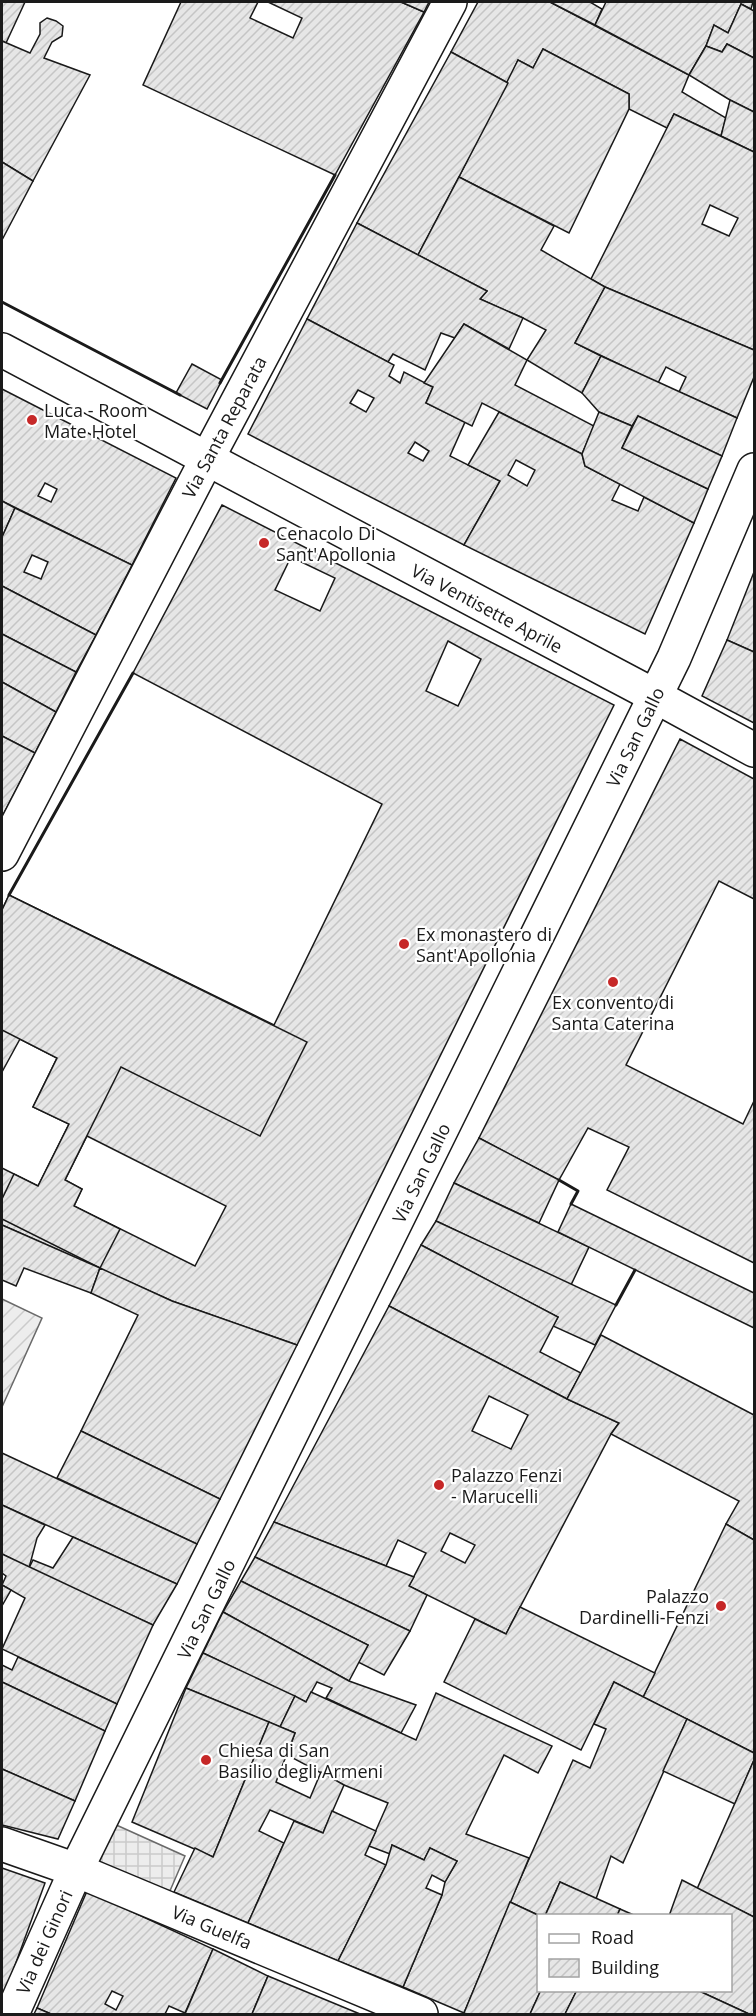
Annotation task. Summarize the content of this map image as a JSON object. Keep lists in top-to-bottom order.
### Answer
{
  "streets": {
    "street": [
      "Via Santa Reparata",
      "Via Ventisette Aprile",
      "Via San Gallo",
      "Via Guelfa",
      "Via dei Ginori"
    ]
  },
  "crossings": [
    ["Via Santa Reparata", "Via Ventisette Aprile"],
    ["Via Ventisette Aprile", "Via San Gallo"],
    ["Via San Gallo", "Via Guelfa"],
    ["Via San Gallo", "Via dei Ginori"],
    ["Via Guelfa", "Via dei Ginori"]
  ],
  "places": [
    "Luca - Room Mate Hotel",
    "Cenacolo Di Sant'Apollonia",
    "Ex monastero di Sant'Apollonia",
    "Ex convento di Santa Caterina",
    "Palazzo Fenzi - Marucelli",
    "Palazzo Dardinelli-Fenzi",
    "Chiesa di San Basilio degli Armeni"
  ],
  "legend": ["Road", "Building"]
}
